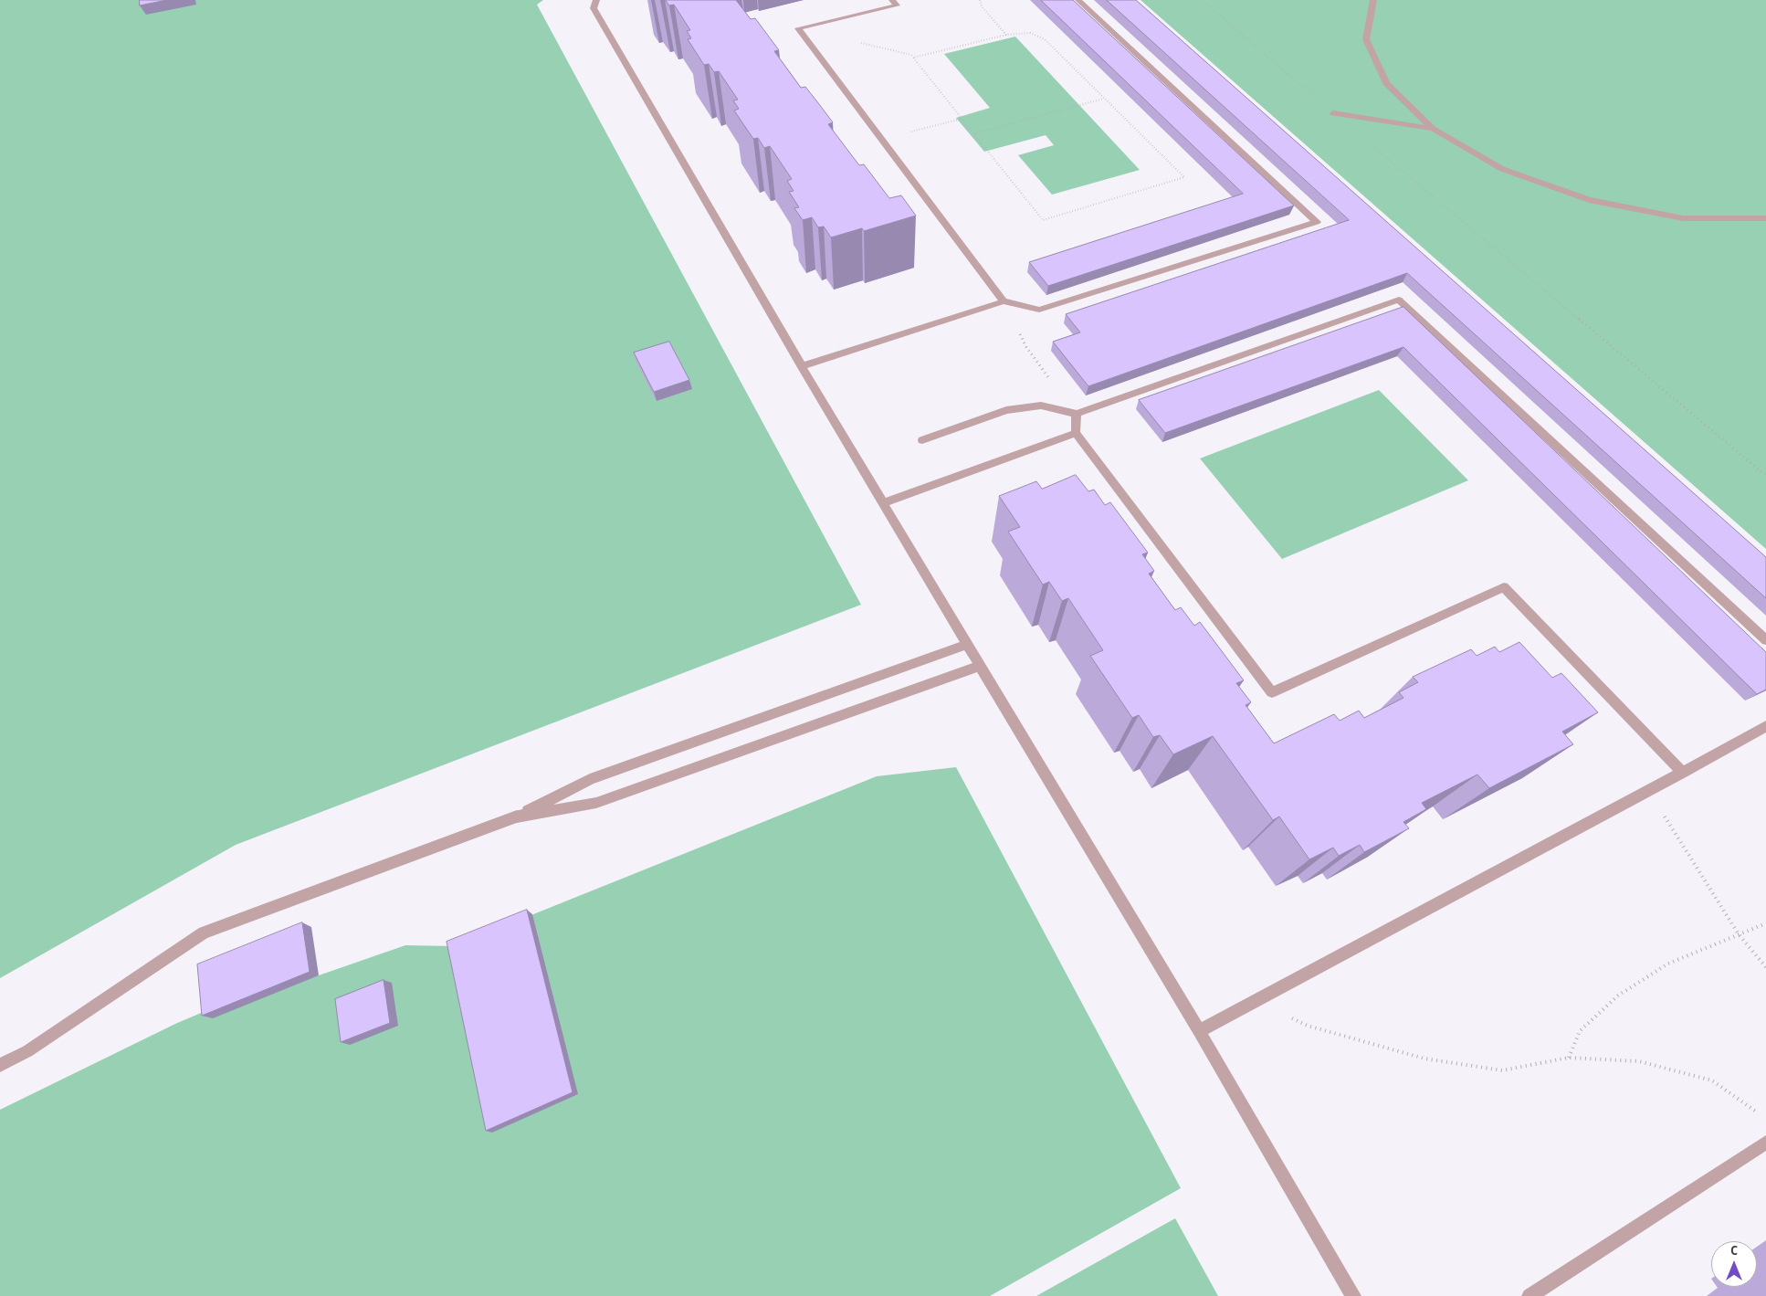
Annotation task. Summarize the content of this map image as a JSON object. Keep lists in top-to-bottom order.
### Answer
{
  "north": "top"
}
